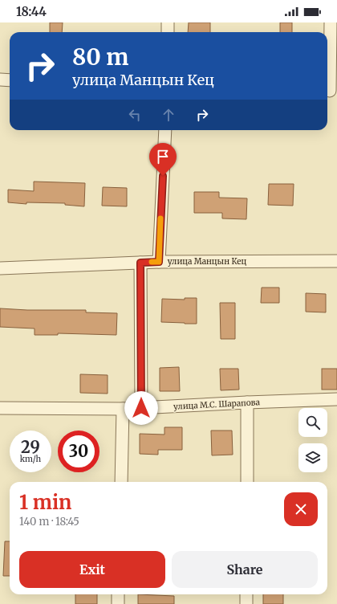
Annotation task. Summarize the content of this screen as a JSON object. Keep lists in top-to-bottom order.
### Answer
{
  "streets": {
    "street": ["улица Манцын Кец", "улица М.С. Шарапова"]
  },
  "page": {
    "status": "18:44",
    "turn": ["80 m", "улица Манцын Кец"],
    "speed": "29 km/h",
    "limit": "30",
    "heading": ["1 min", "140 m · 18:45"],
    "buttons": ["Exit", "Share"]
  }
}
